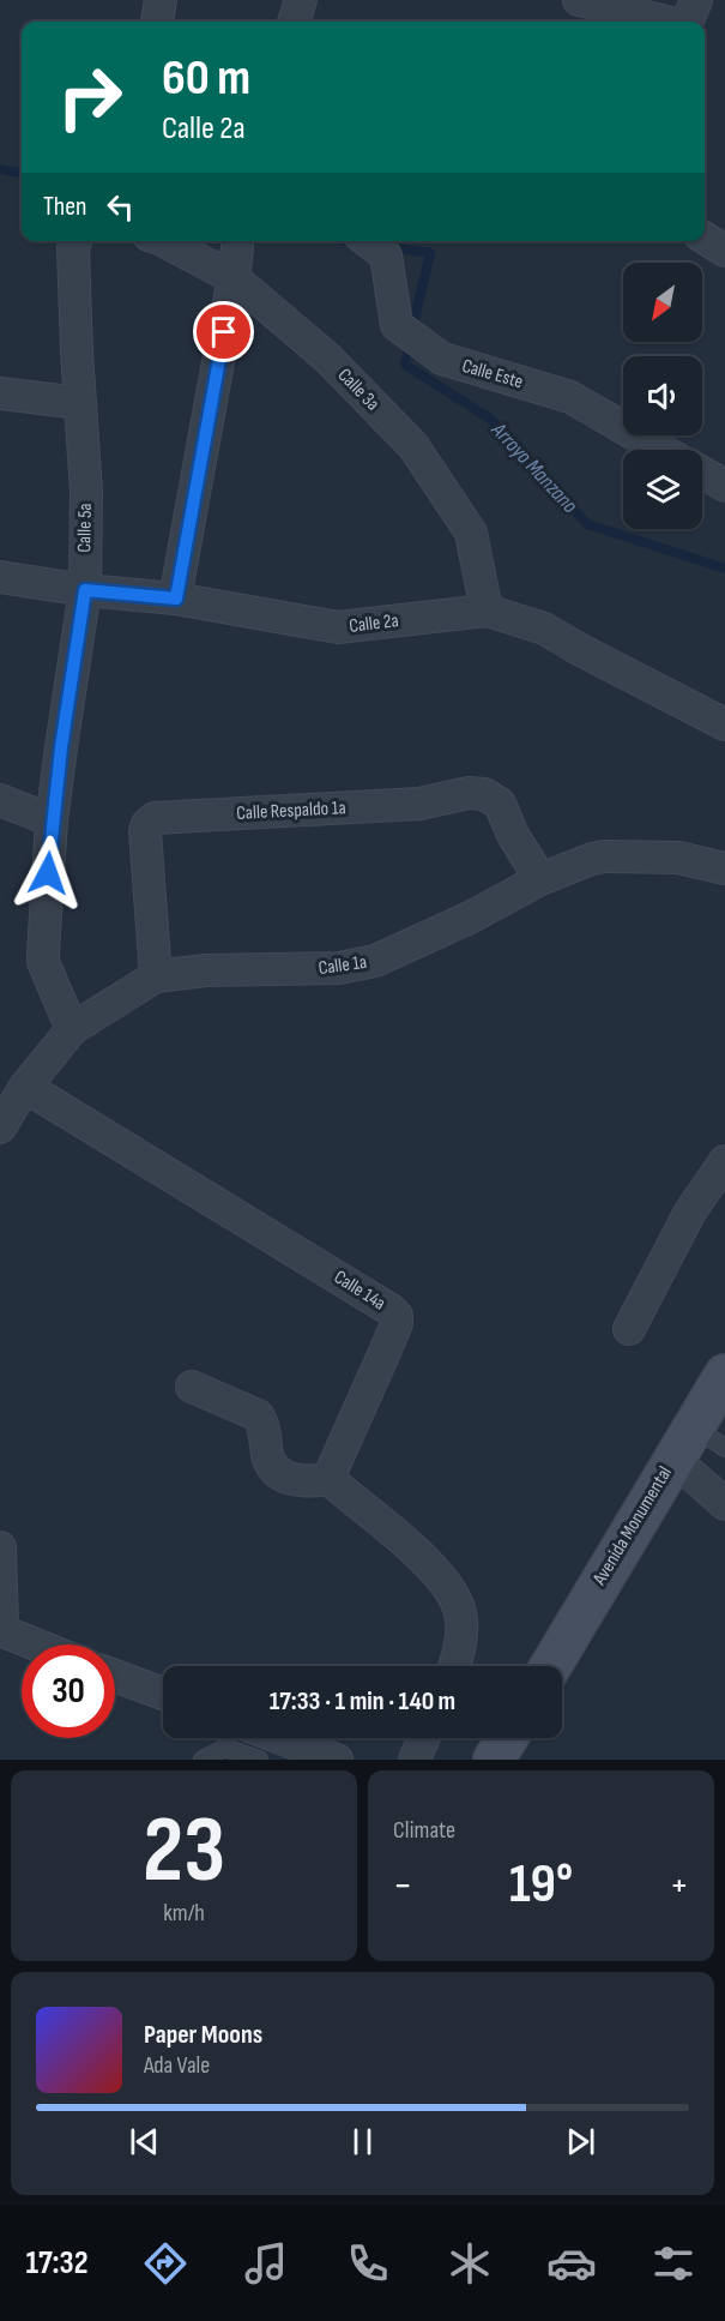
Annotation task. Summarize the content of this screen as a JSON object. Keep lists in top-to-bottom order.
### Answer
{
  "streets": {
    "main road": ["Avenida Monumental"],
    "street": [
      "Calle Este",
      "Calle 3a",
      "Calle 5a",
      "Calle 2a",
      "Calle Respaldo 1a",
      "Calle 1a",
      "Calle 14a"
    ]
  },
  "crossings": [
    ["Calle 3a", "Calle 2a"],
    ["Calle 5a", "Calle 2a"],
    ["Calle 5a", "Calle 1a"],
    ["Calle Respaldo 1a", "Calle 1a"],
    ["Calle 1a", "Calle 14a"]
  ],
  "water": ["Arroyo Manzano"],
  "north": "bottom left",
  "page": {
    "turn": ["60 m", "Calle 2a"],
    "then": "Then",
    "limit": "30",
    "trip": "17:33 · 1 min · 140 m",
    "tile": [
      ["23", "km/h"],
      "Climate"
    ],
    "heat": ["−", "19°", "+"],
    "song": ["Paper Moons", "Ada Vale"],
    "tabs": "17:32"
  }
}
